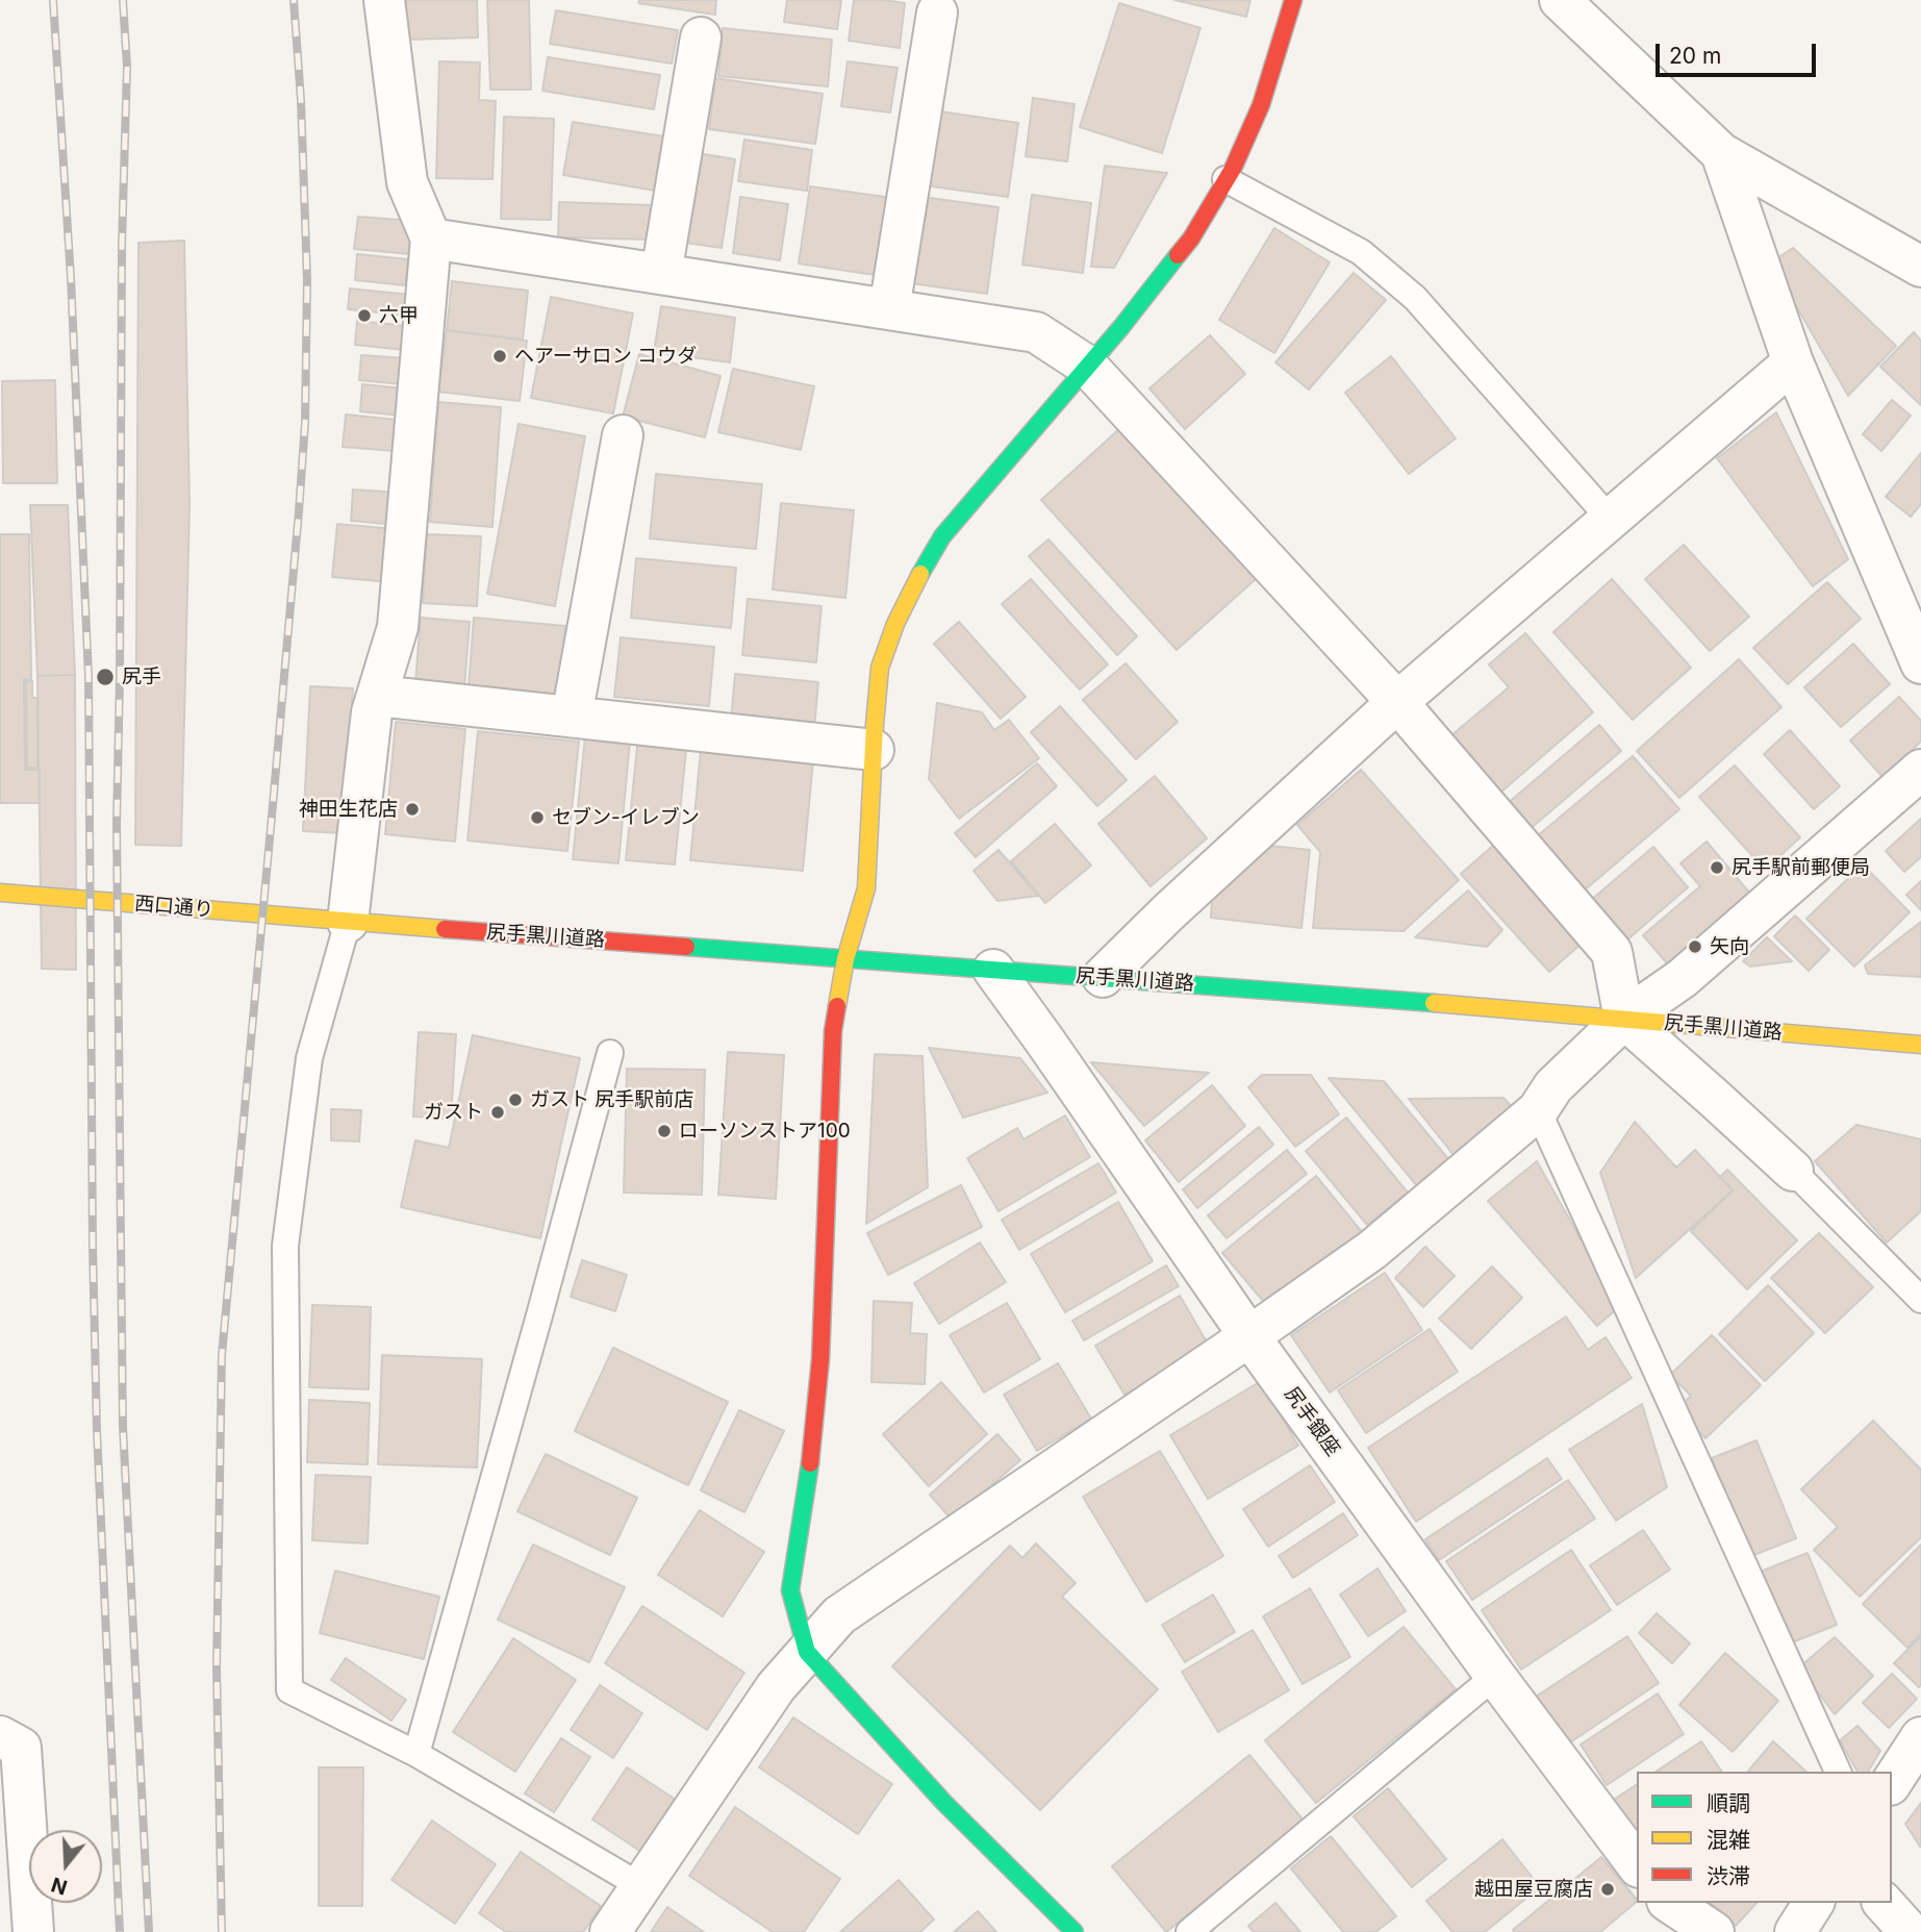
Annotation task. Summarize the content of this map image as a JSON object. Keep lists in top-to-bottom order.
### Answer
{
  "streets": {
    "street": ["西口通り", "尻手黒川道路", "尻手銀座"]
  },
  "crossings": [
    ["西口通り", "尻手黒川道路"],
    ["尻手黒川道路", "尻手銀座"]
  ],
  "places": [
    "六甲",
    "ヘアーサロン コウダ",
    "尻手",
    "神田生花店",
    "セブン-イレブン",
    "尻手駅前郵便局",
    "矢向",
    "ガスト 尻手駅前店",
    "ガスト",
    "ローソンストア100",
    "越田屋豆腐店"
  ],
  "legend": ["順調", "混雑", "渋滞"],
  "scale_bar": "20 m",
  "north": "bottom"
}
